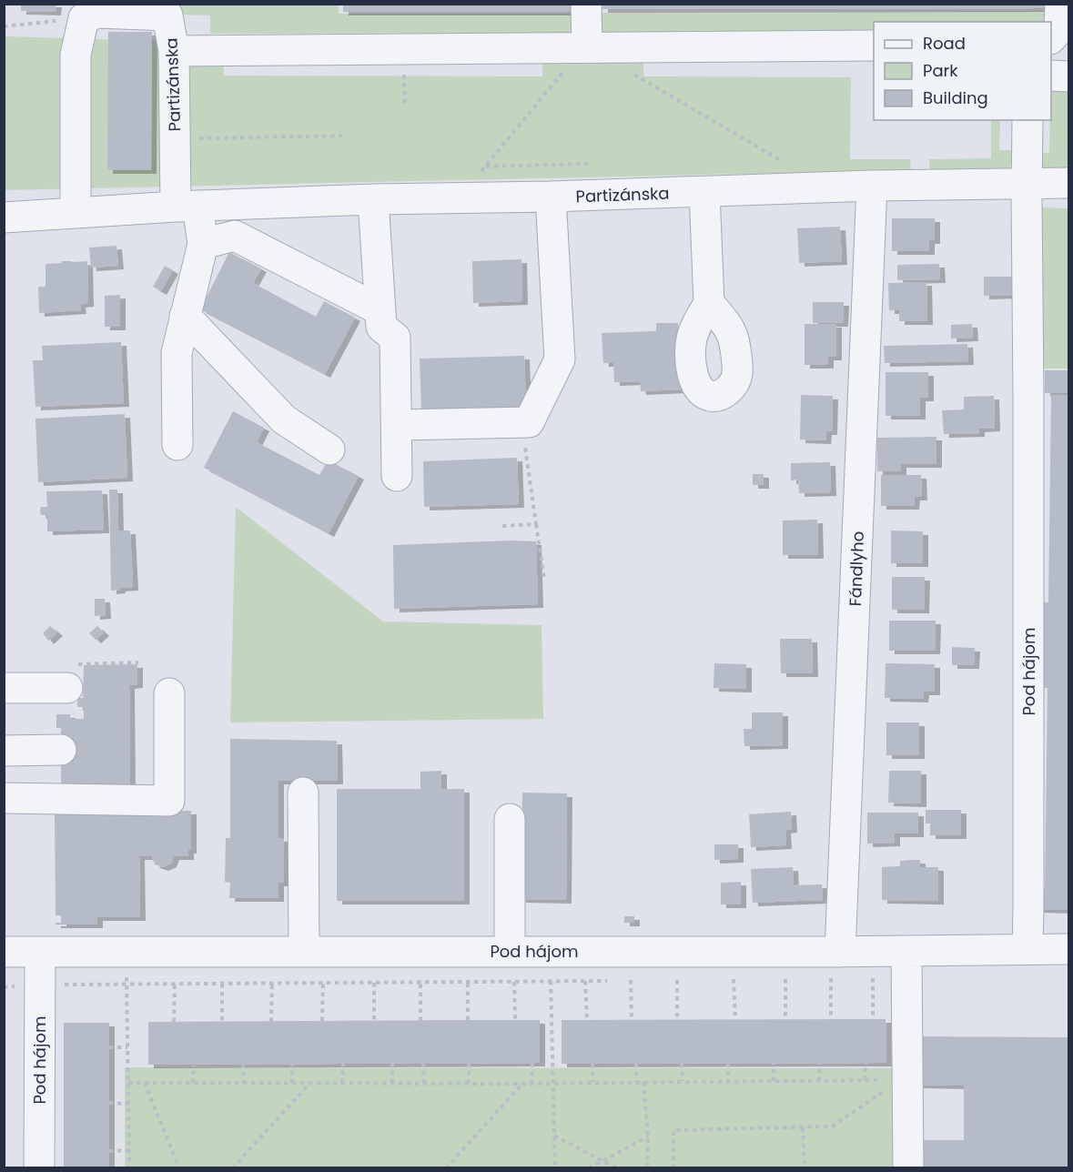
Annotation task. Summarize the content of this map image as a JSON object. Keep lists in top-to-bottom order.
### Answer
{
  "streets": {
    "street": ["Partizánska", "Fándlyho", "Pod hájom"]
  },
  "crossings": [
    ["Partizánska", "Fándlyho"],
    ["Partizánska", "Pod hájom"],
    ["Fándlyho", "Pod hájom"]
  ],
  "legend": ["Road", "Park", "Building"]
}
